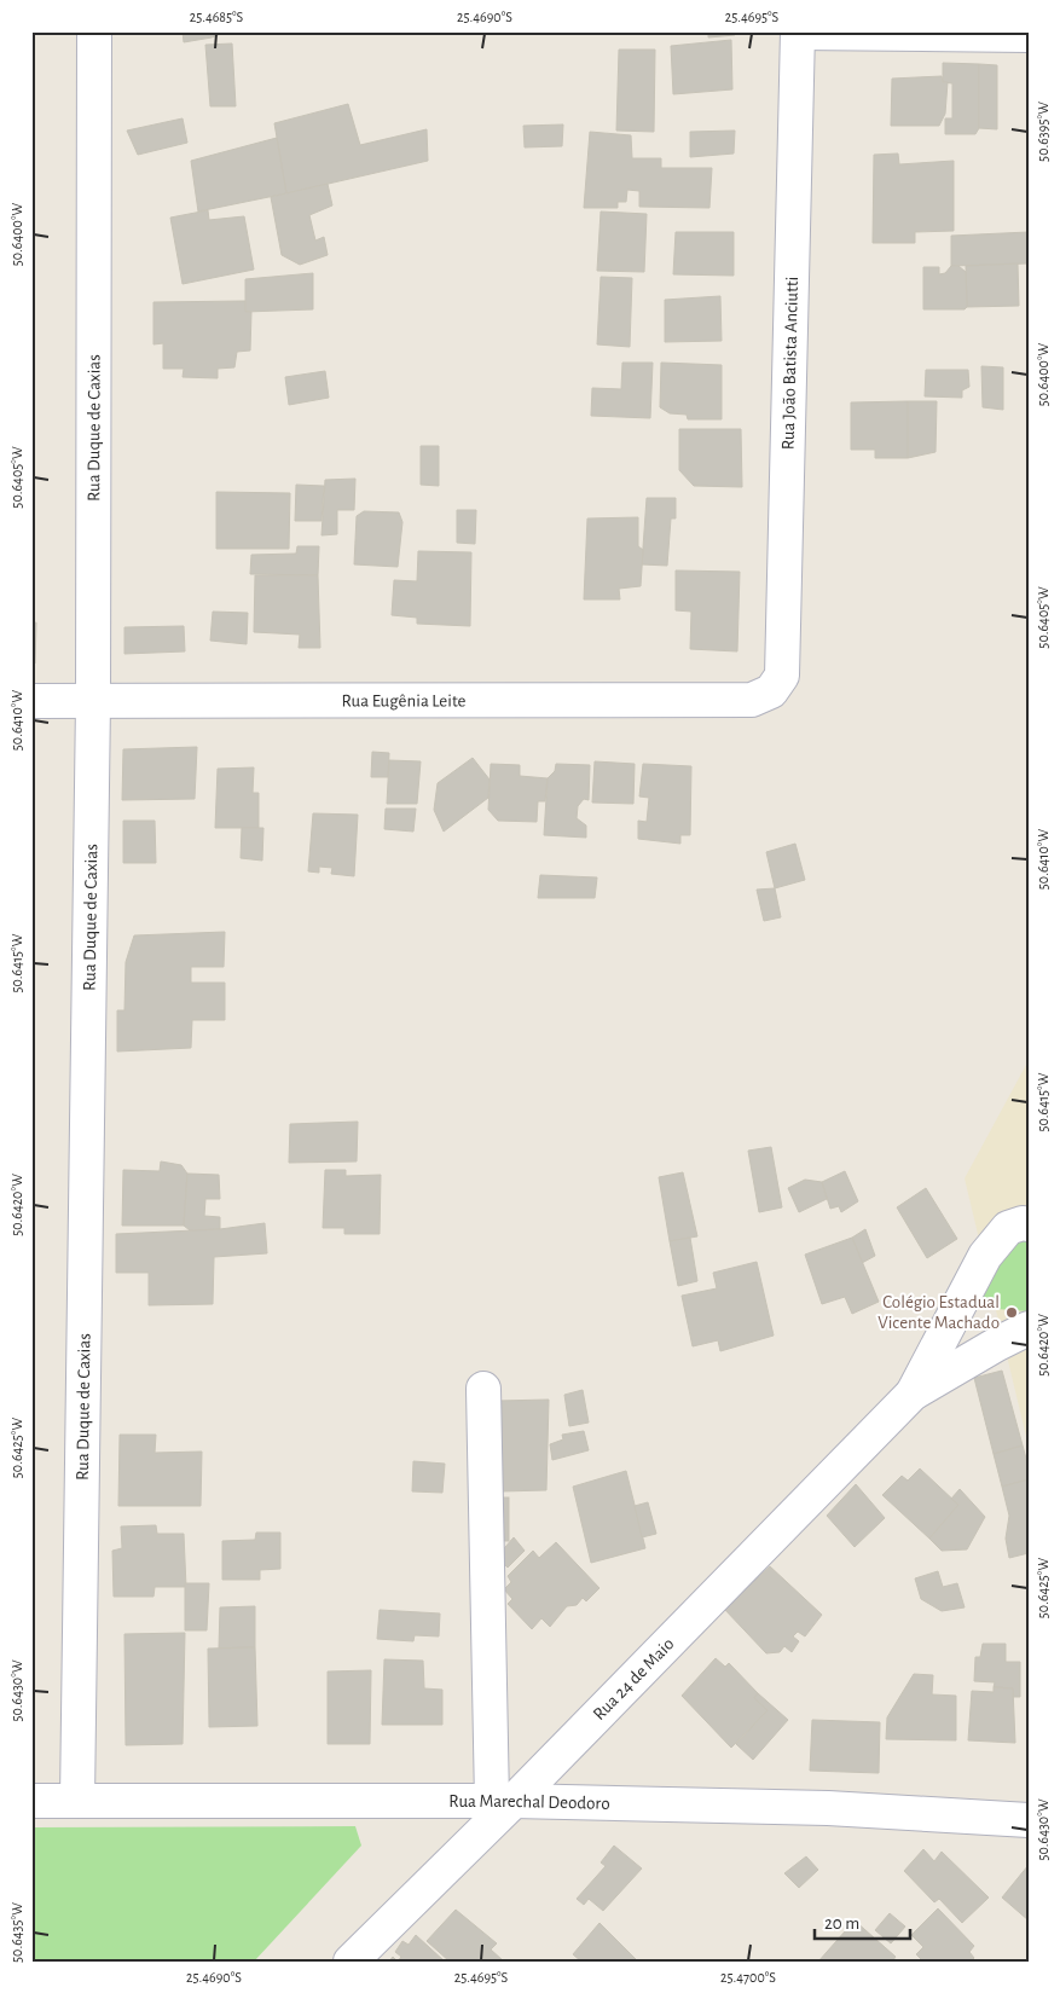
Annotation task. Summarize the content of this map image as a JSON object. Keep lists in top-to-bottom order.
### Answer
{
  "streets": {
    "street": [
      "Rua João Batista Anciutti",
      "Rua Duque de Caxias",
      "Rua Eugênia Leite",
      "Rua 24 de Maio",
      "Rua Marechal Deodoro"
    ]
  },
  "crossings": [
    ["Rua João Batista Anciutti", "Rua Eugênia Leite"],
    ["Rua Duque de Caxias", "Rua Eugênia Leite"],
    ["Rua Duque de Caxias", "Rua Marechal Deodoro"],
    ["Rua 24 de Maio", "Rua Marechal Deodoro"]
  ],
  "places": ["Colégio Estadual Vicente Machado"],
  "scale_bar": "20 m",
  "coordinates": [
    "25.4685°S",
    "25.4690°S",
    "25.4695°S",
    "50.6395°W",
    "50.6400°W",
    "50.6405°W",
    "50.6410°W",
    "50.6415°W",
    "50.6420°W",
    "50.6425°W",
    "50.6430°W",
    "50.6435°W",
    "25.4700°S"
  ]
}
